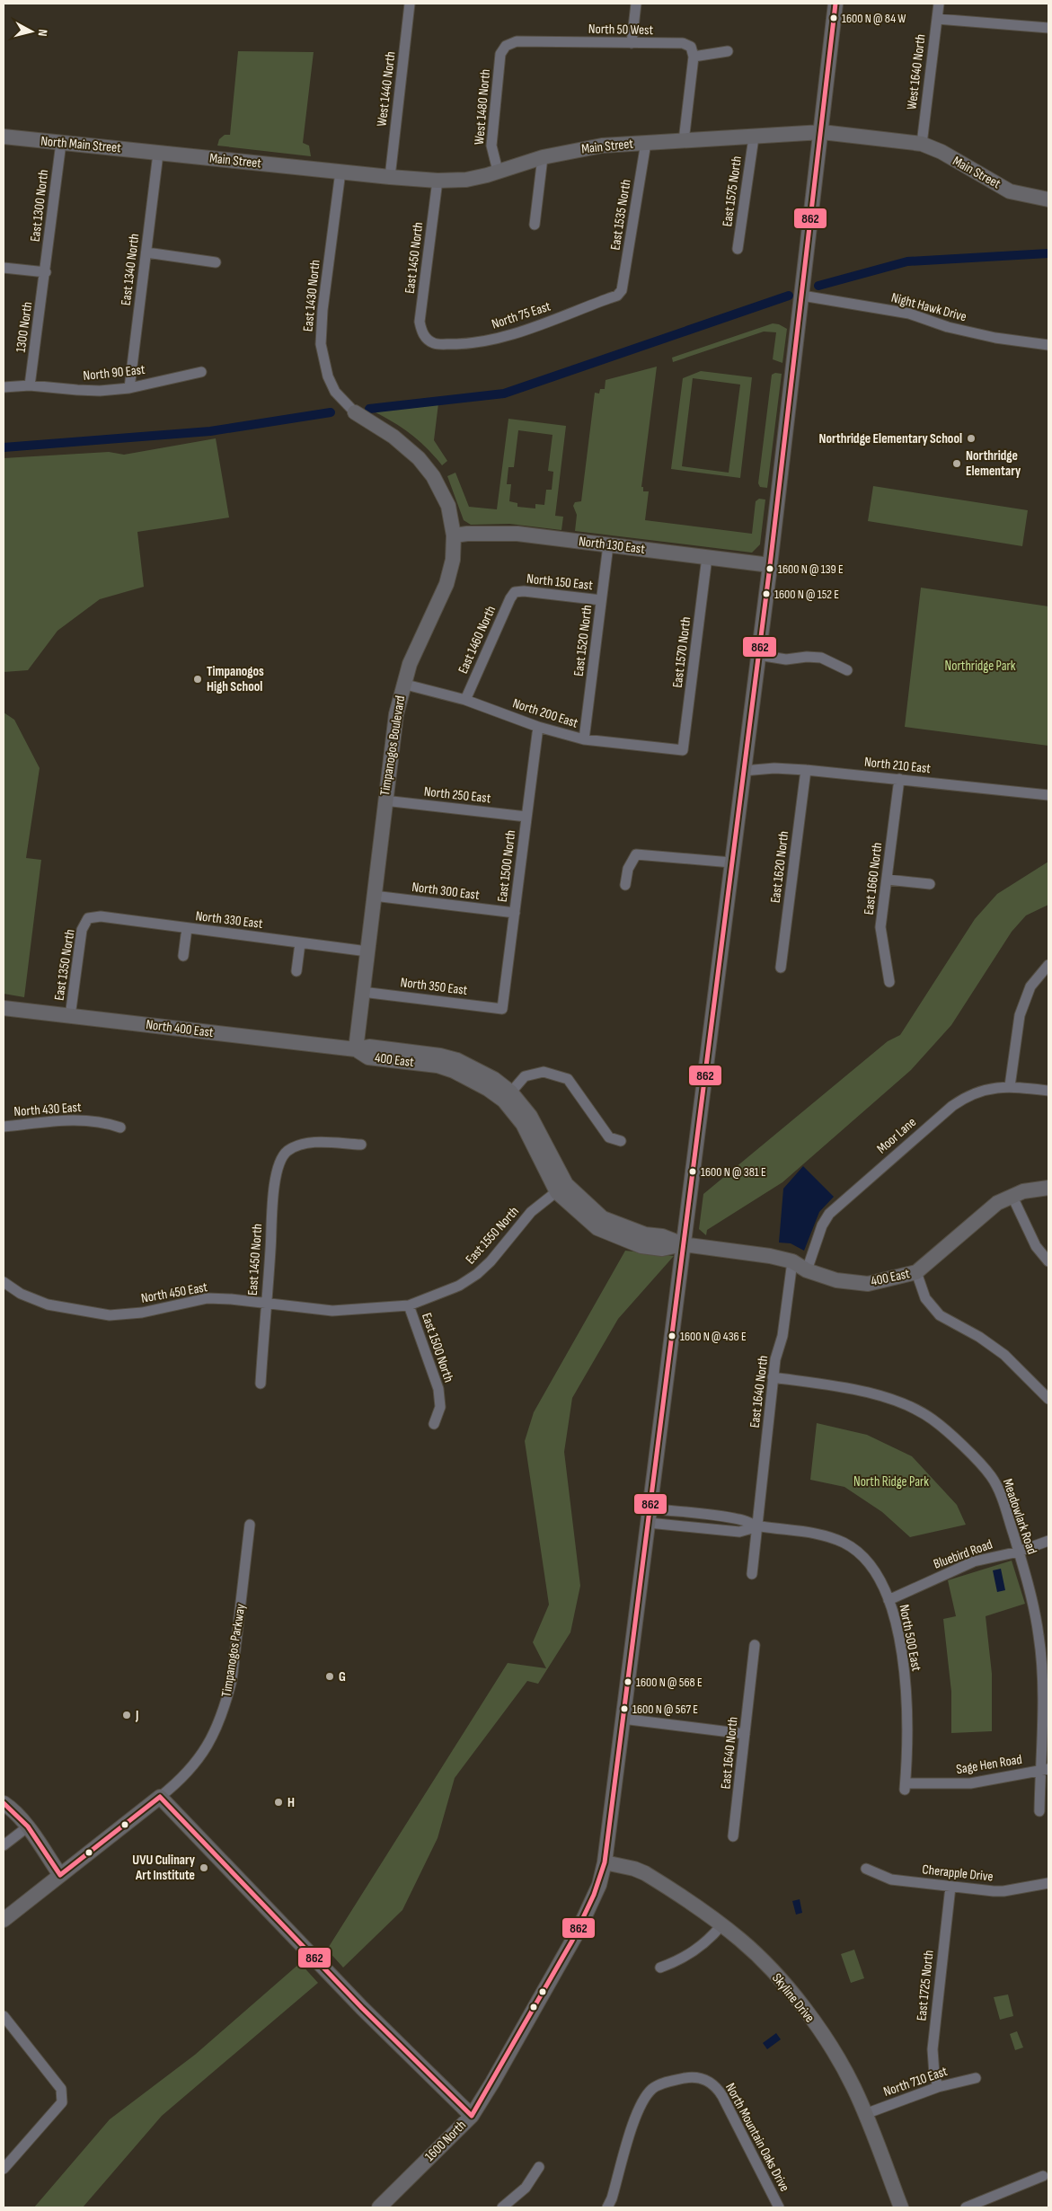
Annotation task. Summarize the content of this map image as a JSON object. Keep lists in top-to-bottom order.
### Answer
{
  "streets": {
    "street": [
      "North 50 West",
      "West 1640 North",
      "West 1440 North",
      "West 1480 North",
      "North Main Street",
      "Main Street",
      "East 1575 North",
      "East 1300 North",
      "East 1535 North",
      "East 1450 North",
      "East 1340 North",
      "East 1430 North",
      "Night Hawk Drive",
      "North 75 East",
      "1300 North",
      "North 90 East",
      "North 130 East",
      "North 150 East",
      "East 1460 North",
      "East 1520 North",
      "East 1570 North",
      "North 200 East",
      "Timpanogos Boulevard",
      "North 210 East",
      "North 250 East",
      "East 1500 North",
      "East 1620 North",
      "East 1660 North",
      "North 300 East",
      "North 330 East",
      "East 1350 North",
      "North 350 East",
      "North 400 East",
      "400 East",
      "North 430 East",
      "Moor Lane",
      "East 1550 North",
      "North 450 East",
      "East 1640 North",
      "Meadowlark Road",
      "Bluebird Road",
      "North 500 East",
      "Timpanogos Parkway",
      "Sage Hen Road",
      "Cherapple Drive",
      "East 1725 North",
      "Skyline Drive",
      "North 710 East",
      "North Mountain Oaks Drive",
      "1600 North"
    ]
  },
  "crossings": [
    ["North 50 West", "West 1480 North"],
    ["West 1640 North", "Main Street"],
    ["West 1440 North", "Main Street"],
    ["West 1480 North", "Main Street"],
    ["North Main Street", "Main Street"],
    ["North Main Street", "East 1300 North"],
    ["North Main Street", "East 1340 North"],
    ["Main Street", "East 1575 North"],
    ["Main Street", "East 1535 North"],
    ["Main Street", "East 1450 North"],
    ["Main Street", "East 1340 North"],
    ["Main Street", "East 1430 North"],
    ["Main Street", "1600 North"],
    ["East 1300 North", "1300 North"],
    ["East 1535 North", "North 75 East"],
    ["East 1450 North", "North 75 East"],
    ["East 1450 North", "North 450 East"],
    ["East 1340 North", "North 90 East"],
    ["East 1430 North", "Timpanogos Boulevard"],
    ["Night Hawk Drive", "1600 North"],
    ["1300 North", "North 90 East"],
    ["North 130 East", "East 1520 North"],
    ["North 130 East", "East 1570 North"],
    ["North 130 East", "Timpanogos Boulevard"],
    ["North 130 East", "1600 North"],
    ["North 150 East", "East 1460 North"],
    ["North 150 East", "East 1520 North"],
    ["East 1460 North", "North 200 East"],
    ["East 1520 North", "North 200 East"],
    ["East 1570 North", "North 200 East"],
    ["North 200 East", "Timpanogos Boulevard"],
    ["North 200 East", "East 1500 North"],
    ["Timpanogos Boulevard", "North 250 East"],
    ["Timpanogos Boulevard", "North 300 East"],
    ["Timpanogos Boulevard", "North 330 East"],
    ["Timpanogos Boulevard", "North 350 East"],
    ["Timpanogos Boulevard", "North 400 East"],
    ["Timpanogos Boulevard", "400 East"],
    ["North 210 East", "East 1620 North"],
    ["North 210 East", "East 1660 North"],
    ["North 210 East", "1600 North"],
    ["North 250 East", "East 1500 North"],
    ["East 1500 North", "North 300 East"],
    ["East 1500 North", "North 350 East"],
    ["East 1500 North", "East 1550 North"],
    ["East 1500 North", "North 450 East"],
    ["North 330 East", "East 1350 North"],
    ["East 1350 North", "North 400 East"],
    ["North 400 East", "400 East"],
    ["400 East", "Moor Lane"],
    ["400 East", "East 1550 North"],
    ["400 East", "East 1640 North"],
    ["400 East", "1600 North"],
    ["East 1550 North", "North 450 East"],
    ["East 1640 North", "Meadowlark Road"],
    ["East 1640 North", "North 500 East"],
    ["Meadowlark Road", "Bluebird Road"],
    ["Meadowlark Road", "Sage Hen Road"],
    ["Bluebird Road", "North 500 East"],
    ["North 500 East", "Sage Hen Road"],
    ["North 500 East", "1600 North"],
    ["Cherapple Drive", "East 1725 North"],
    ["East 1725 North", "North 710 East"],
    ["Skyline Drive", "North 710 East"],
    ["Skyline Drive", "1600 North"]
  ],
  "parks": ["Northridge Park", "North Ridge Park"],
  "places": [
    "1600 N @ 84 W",
    "Northridge Elementary School",
    "Northridge Elementary",
    "1600 N @ 139 E",
    "1600 N @ 152 E",
    "Timpanogos High School",
    "1600 N @ 381 E",
    "1600 N @ 436 E",
    "G",
    "1600 N @ 568 E",
    "1600 N @ 567 E",
    "J",
    "H",
    "UVU Culinary Art Institute"
  ],
  "lines": ["transit line 862"],
  "north": "right"
}
